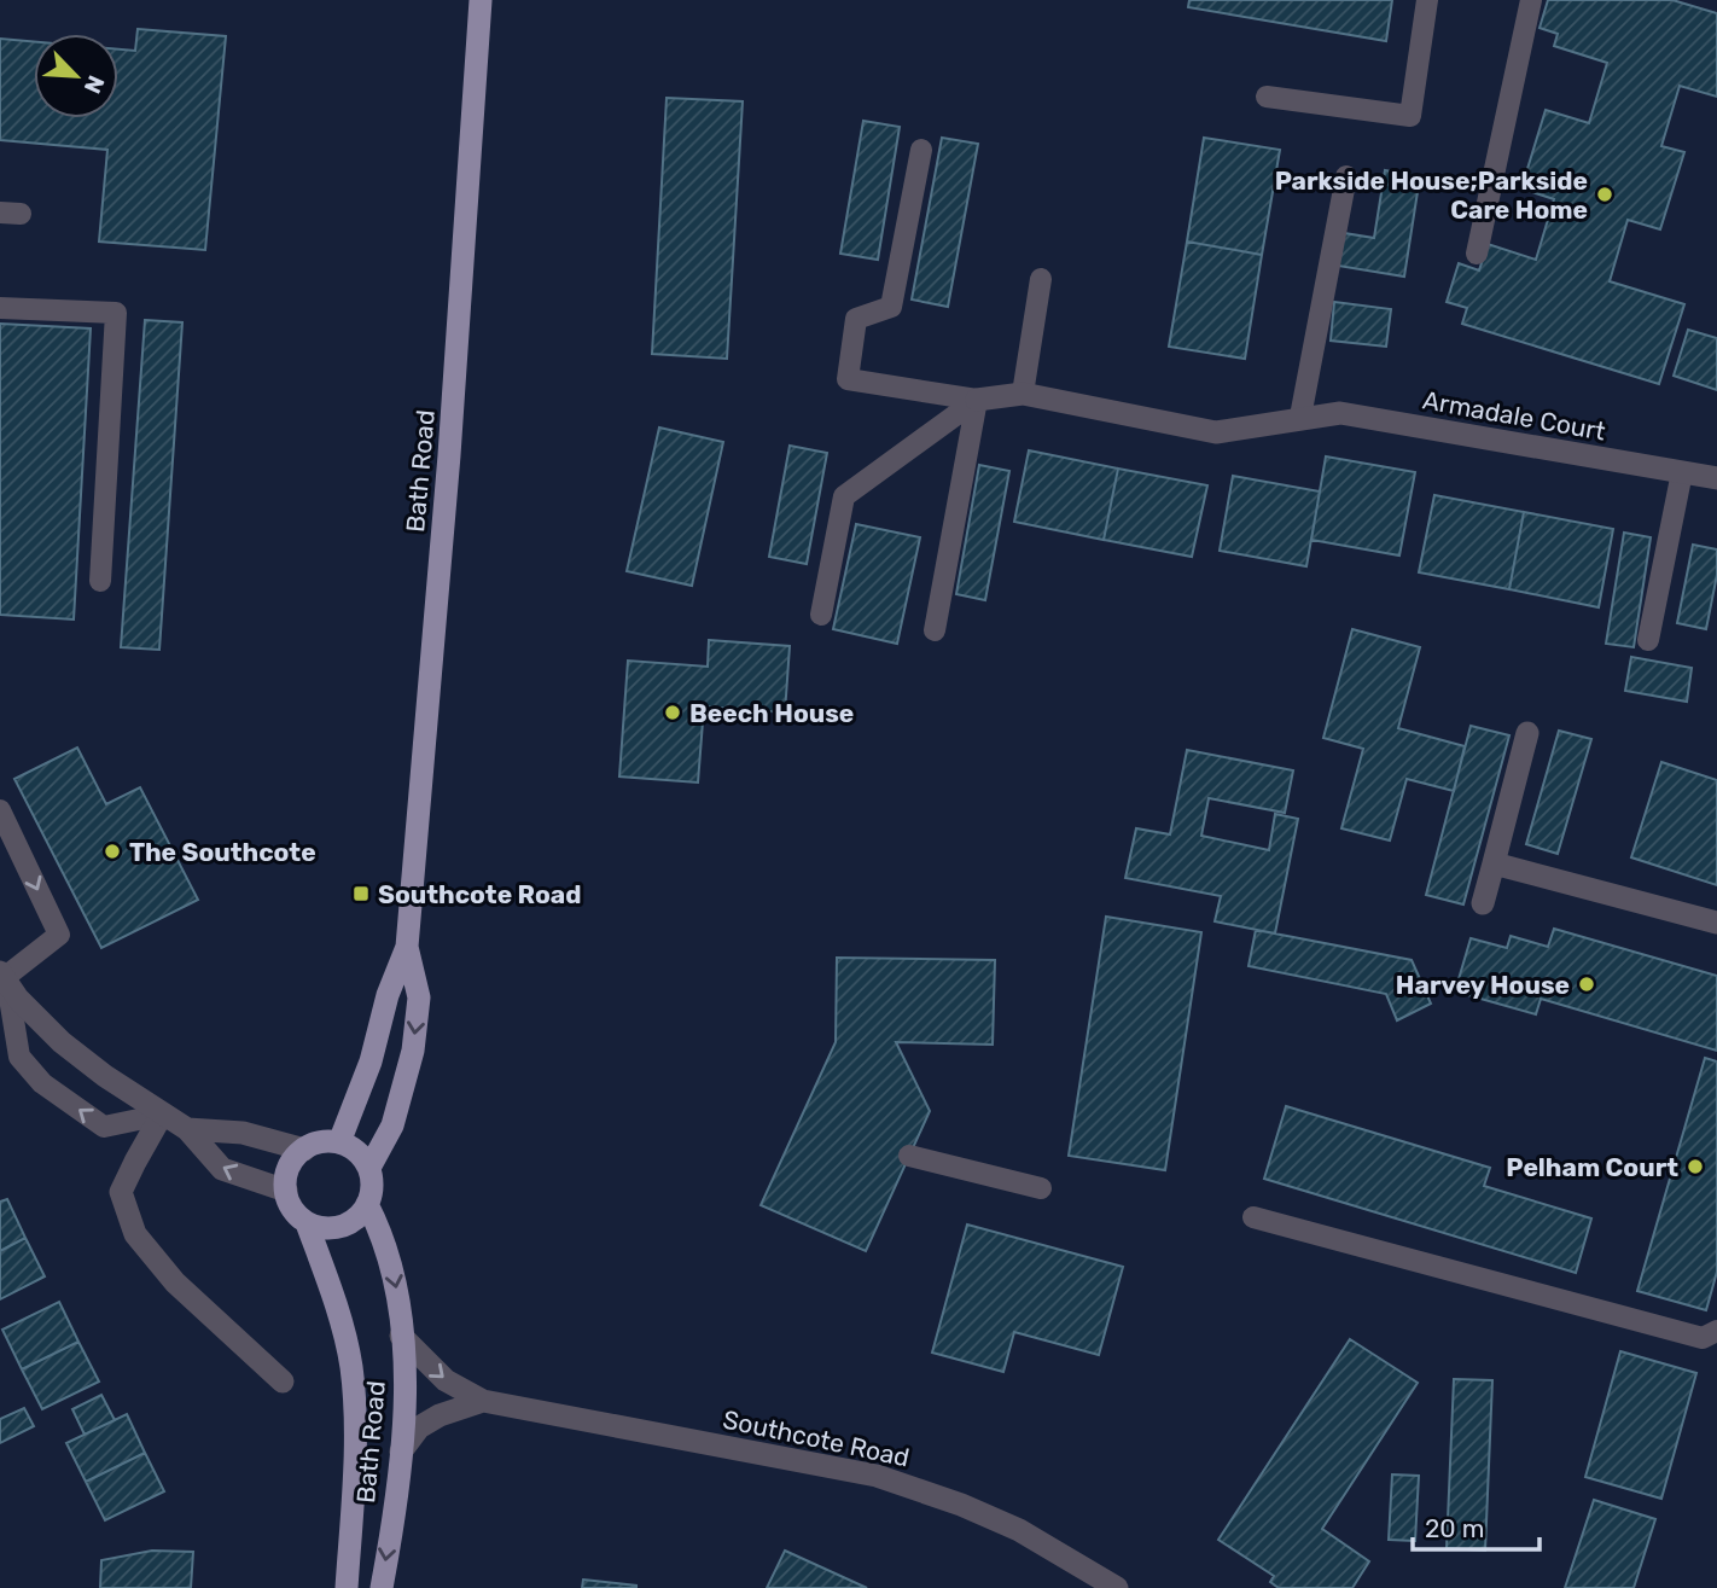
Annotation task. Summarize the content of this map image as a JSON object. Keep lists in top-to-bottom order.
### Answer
{
  "streets": {
    "main road": ["Bath Road"],
    "street": ["Armadale Court", "Southcote Road"]
  },
  "crossings": [
    ["Bath Road", "Southcote Road"]
  ],
  "places": {
    "other": [
      "Parkside House;Parkside Care Home",
      "Beech House",
      "The Southcote",
      "Harvey House",
      "Pelham Court"
    ],
    "transit": ["Southcote Road"]
  },
  "scale_bar": "20 m",
  "north": "bottom right"
}
